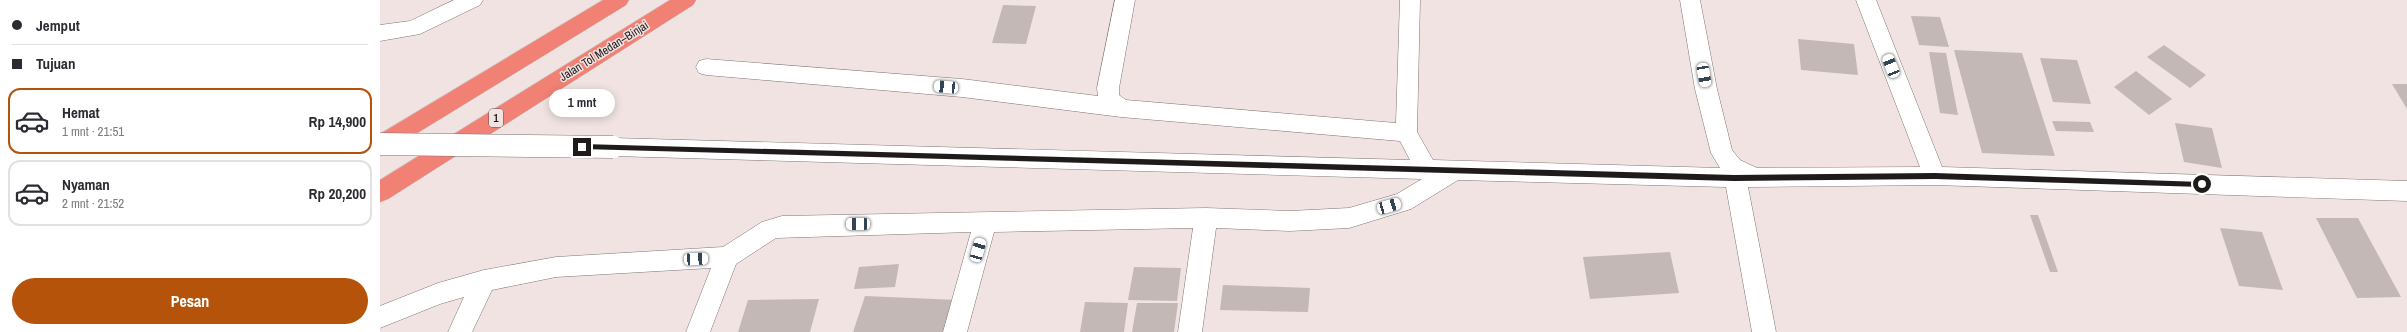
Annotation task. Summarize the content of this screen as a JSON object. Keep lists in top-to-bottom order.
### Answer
{
  "streets": {
    "highway": ["Jalan Tol Medan–Binjai", "1"]
  },
  "page": {
    "banner": ["Jemput", "Tujuan"],
    "list": [
      {
        "name": "Hemat",
        "note": "1 mnt · 21:51",
        "value": "Rp 14,900"
      },
      {
        "name": "Nyaman",
        "note": "2 mnt · 21:52",
        "value": "Rp 20,200"
      }
    ],
    "bubble": "1 mnt",
    "buttons": "Pesan"
  }
}
